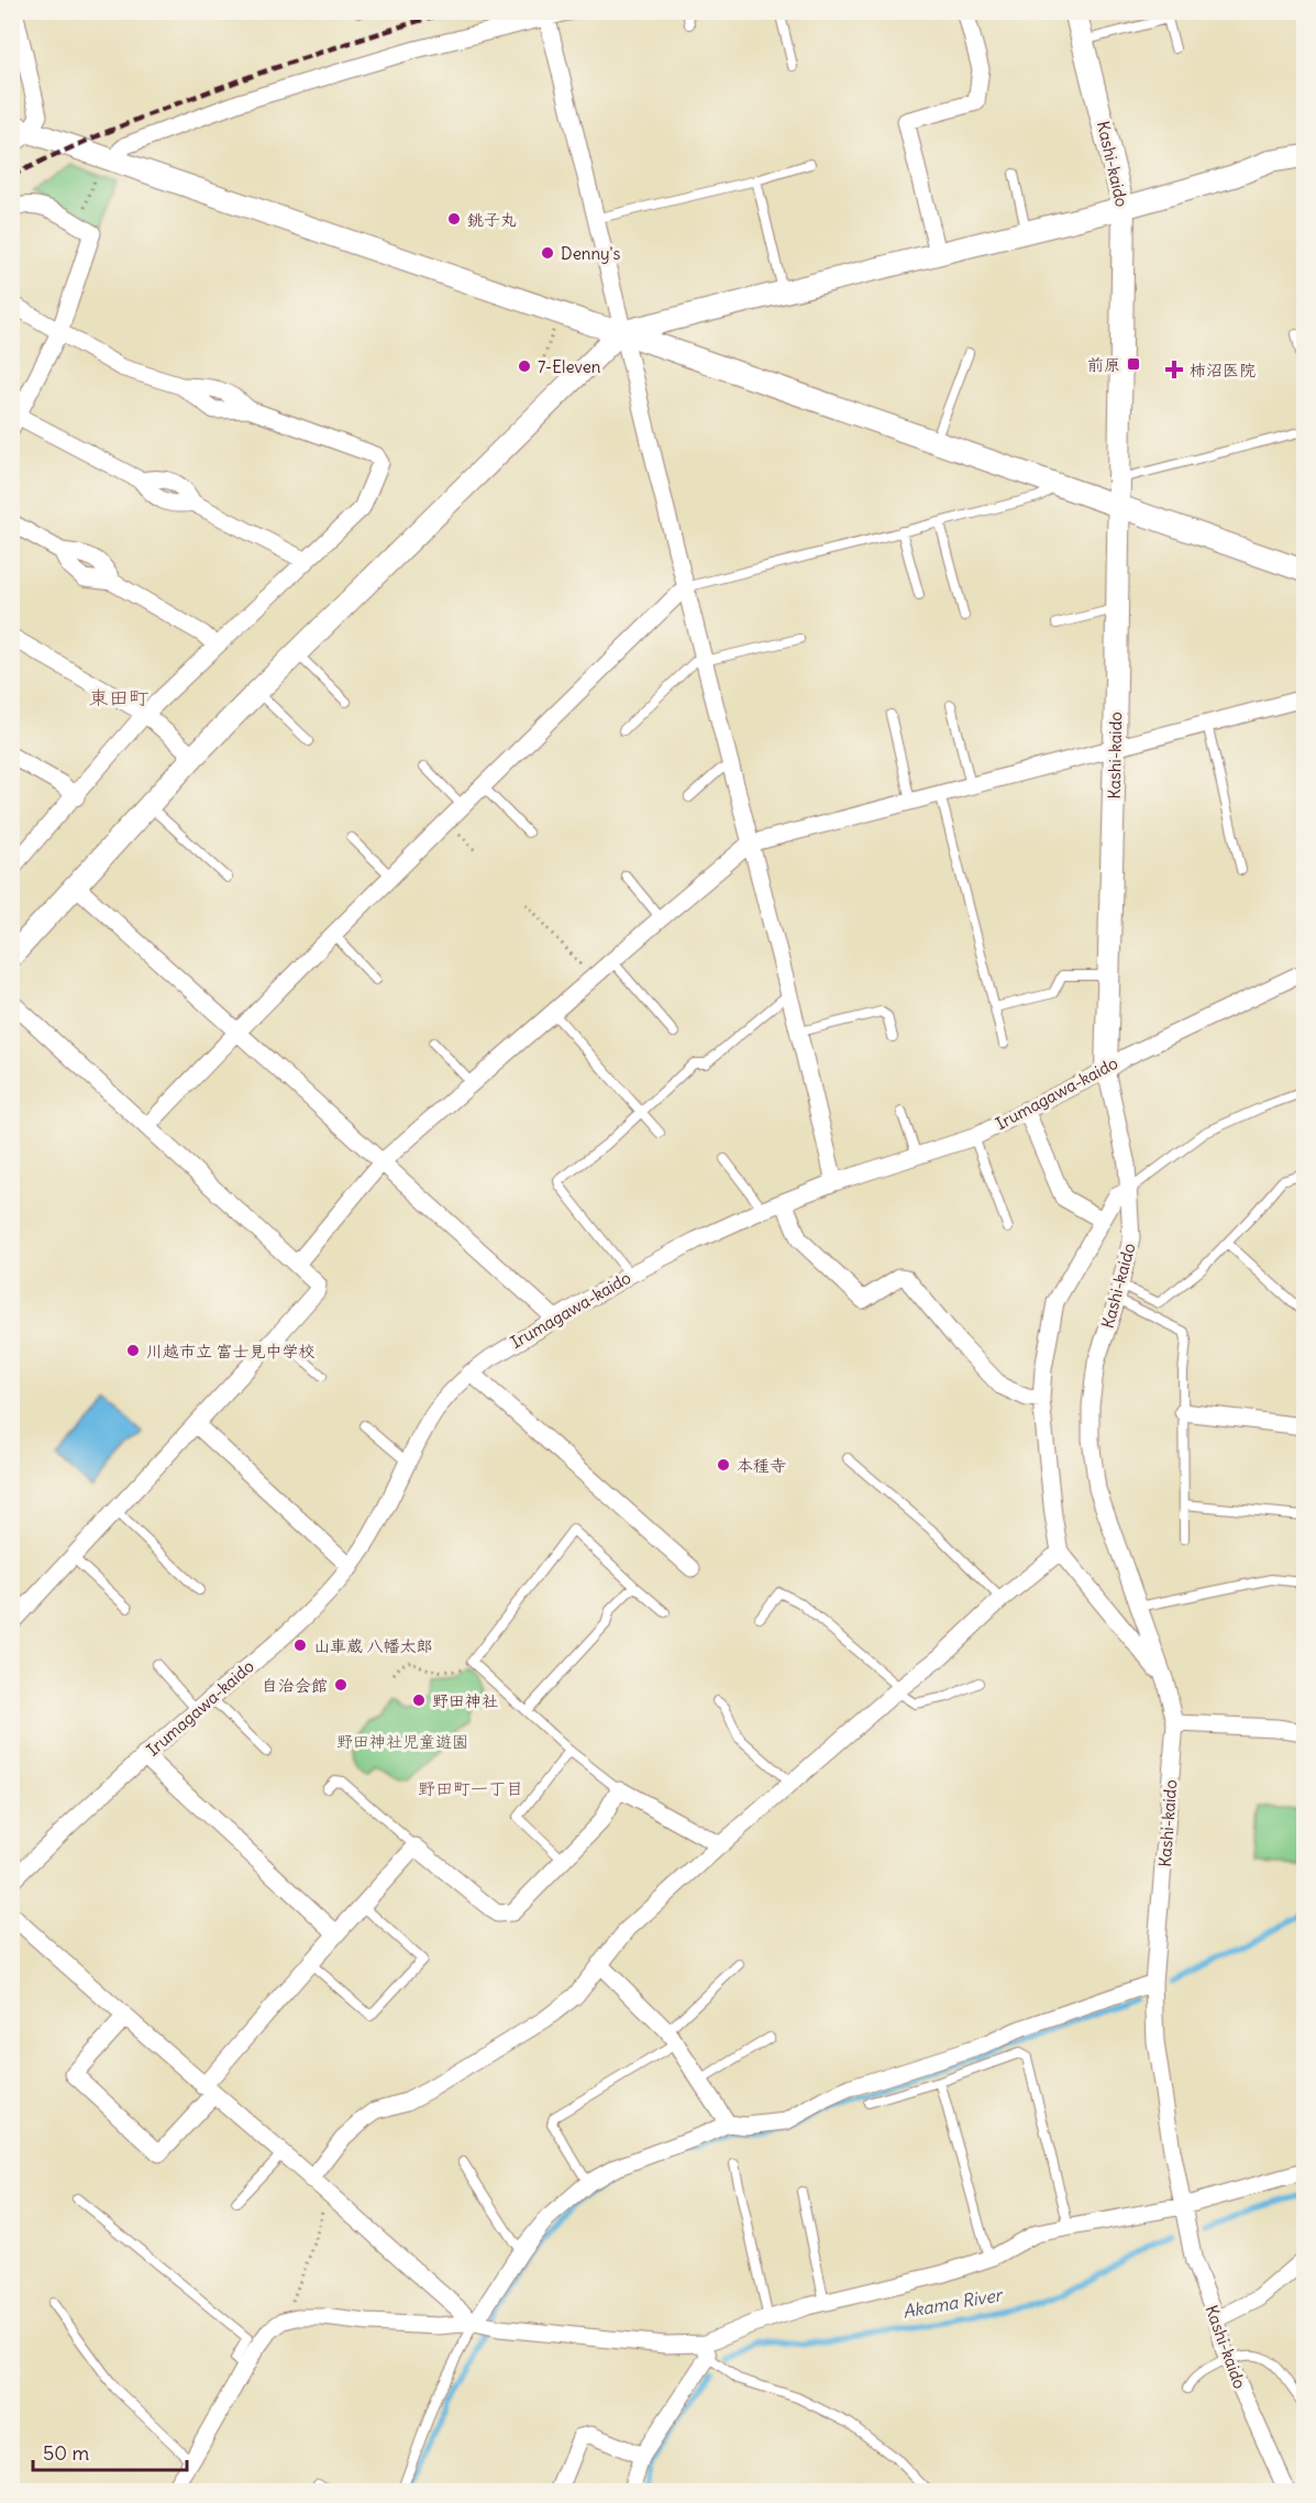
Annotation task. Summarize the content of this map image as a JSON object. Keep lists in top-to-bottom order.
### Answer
{
  "streets": {
    "street": ["Kashi-kaido", "Irumagawa-kaido"]
  },
  "crossings": [
    ["Kashi-kaido", "Irumagawa-kaido"]
  ],
  "districts": ["東田町", "野田町一丁目"],
  "water": ["Akama River"],
  "parks": ["野田神社児童遊園"],
  "places": {
    "other": [
      "銚子丸",
      "Denny's",
      "7-Eleven",
      "川越市立 富士見中学校",
      "本種寺",
      "山車蔵 八幡太郎",
      "自治会館",
      "野田神社"
    ],
    "transit": ["前原"],
    "health": ["柿沼医院"]
  },
  "scale_bar": "50 m"
}
